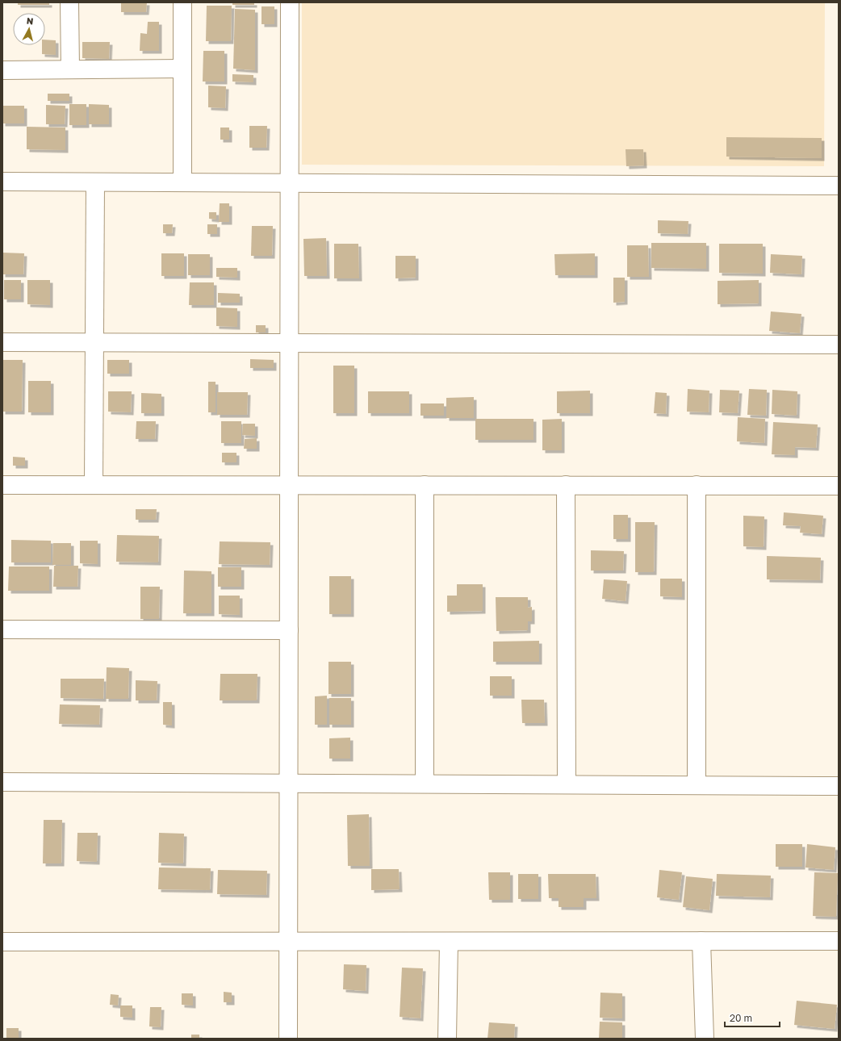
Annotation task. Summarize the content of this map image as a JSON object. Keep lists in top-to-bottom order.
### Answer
{
  "scale_bar": "20 m",
  "north": "top"
}
